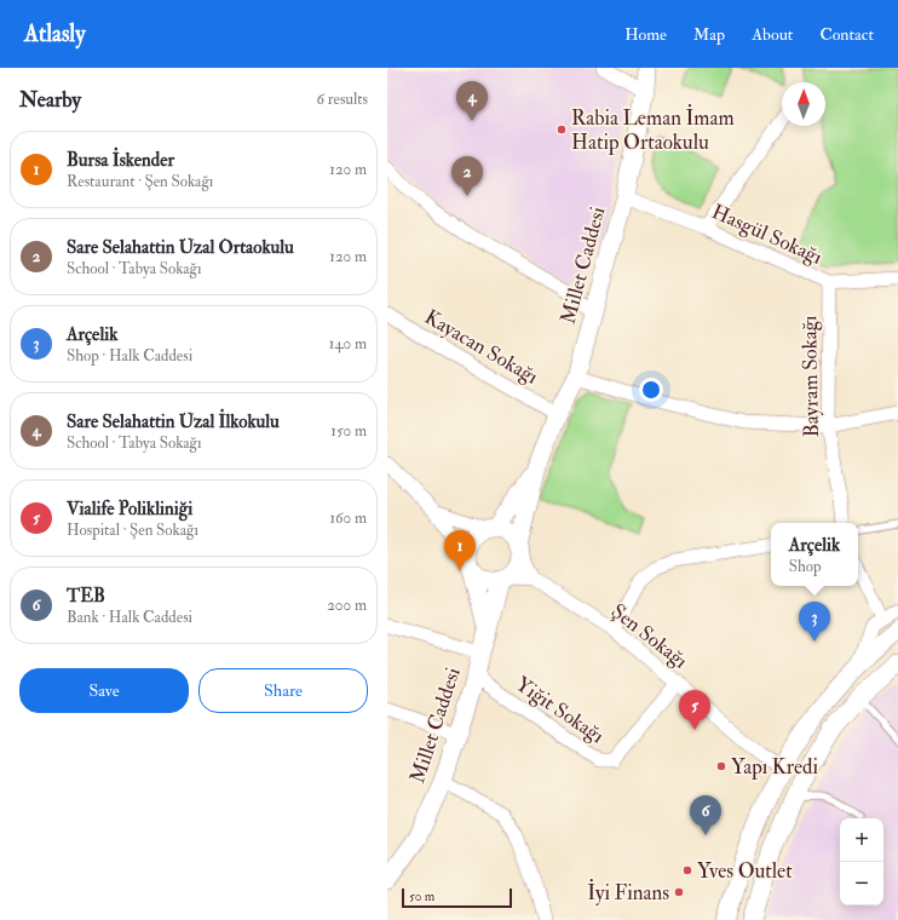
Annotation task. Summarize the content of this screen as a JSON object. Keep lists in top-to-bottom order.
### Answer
{
  "streets": {
    "street": [
      "Hasgül Sokağı",
      "Millet Caddesi",
      "Kayacan Sokağı",
      "Bayram Sokağı",
      "Şen Sokağı",
      "Yiğit Sokağı"
    ]
  },
  "crossings": [
    ["Hasgül Sokağı", "Millet Caddesi"],
    ["Hasgül Sokağı", "Bayram Sokağı"],
    ["Millet Caddesi", "Kayacan Sokağı"],
    ["Millet Caddesi", "Şen Sokağı"],
    ["Millet Caddesi", "Yiğit Sokağı"],
    ["Şen Sokağı", "Yiğit Sokağı"]
  ],
  "places": [
    "Rabia Leman İmam Hatip Ortaokulu",
    "Yapı Kredi",
    "Yves Outlet",
    "İyi Finans"
  ],
  "scale_bar": "50 m",
  "north": "top",
  "page": {
    "header": "Atlasly",
    "nav": [
      "Home",
      "Map",
      "About",
      "Contact"
    ],
    "heading": ["Nearby", "6 results"],
    "pins": [
      "4",
      "2",
      "1",
      "3",
      "5",
      "6"
    ],
    "list": [
      {
        "mark": "1",
        "name": "Bursa İskender",
        "note": "Restaurant · Şen Sokağı",
        "value": "120 m"
      },
      {
        "mark": "2",
        "name": "Sare Selahattin Uzal Ortaokulu",
        "note": "School · Tabya Sokağı",
        "value": "120 m"
      },
      {
        "mark": "3",
        "name": "Arçelik",
        "note": "Shop · Halk Caddesi",
        "value": "140 m"
      },
      {
        "mark": "4",
        "name": "Sare Selahattin Uzal İlkokulu",
        "note": "School · Tabya Sokağı",
        "value": "150 m"
      },
      {
        "mark": "5",
        "name": "Vialife Polikliniği",
        "note": "Hospital · Şen Sokağı",
        "value": "160 m"
      },
      {
        "mark": "6",
        "name": "TEB",
        "note": "Bank · Halk Caddesi",
        "value": "200 m"
      }
    ],
    "popup": ["Arçelik", "Shop"],
    "buttons": ["Save", "Share"],
    "map_buttons": ["+", "−"],
    "scale": "50 m"
  }
}
